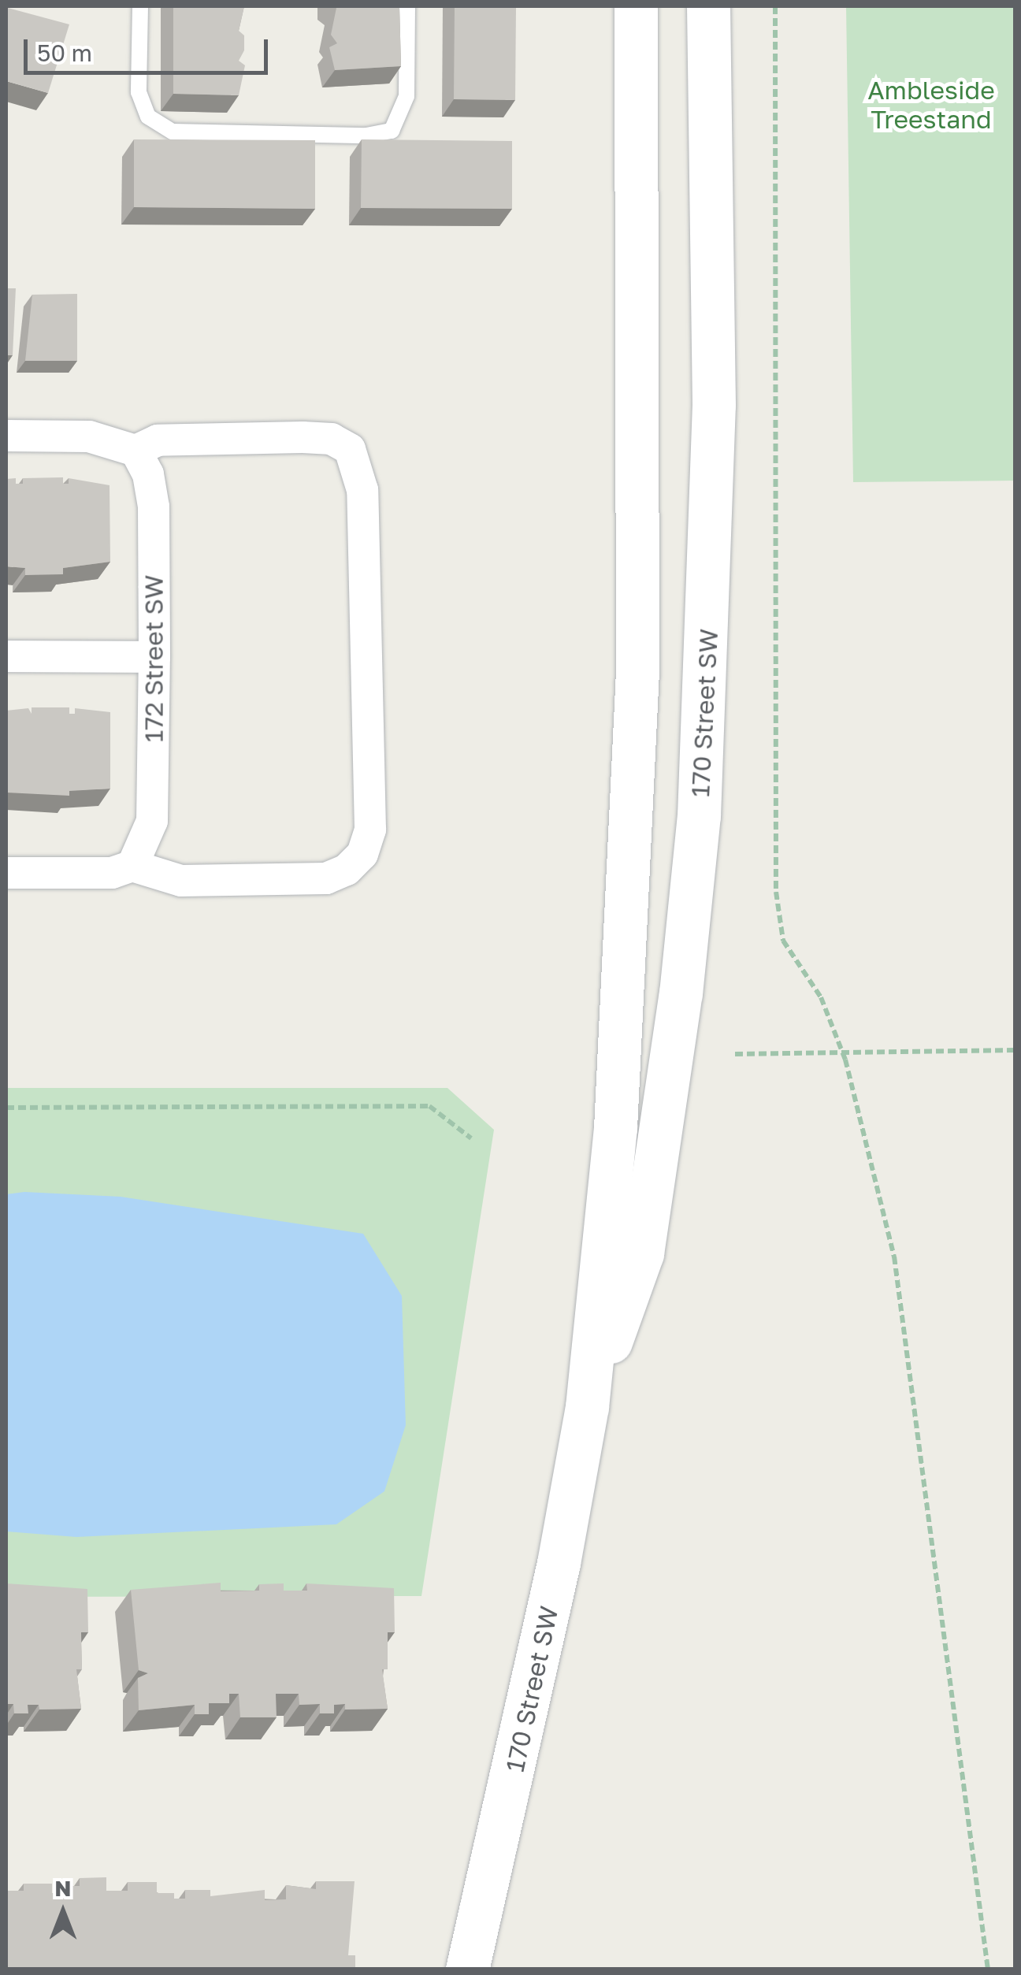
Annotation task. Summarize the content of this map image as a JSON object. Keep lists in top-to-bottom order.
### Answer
{
  "streets": {
    "main road": ["170 Street SW"],
    "street": ["172 Street SW"]
  },
  "parks": ["Ambleside Treestand"],
  "scale_bar": "50 m",
  "north": "top"
}
